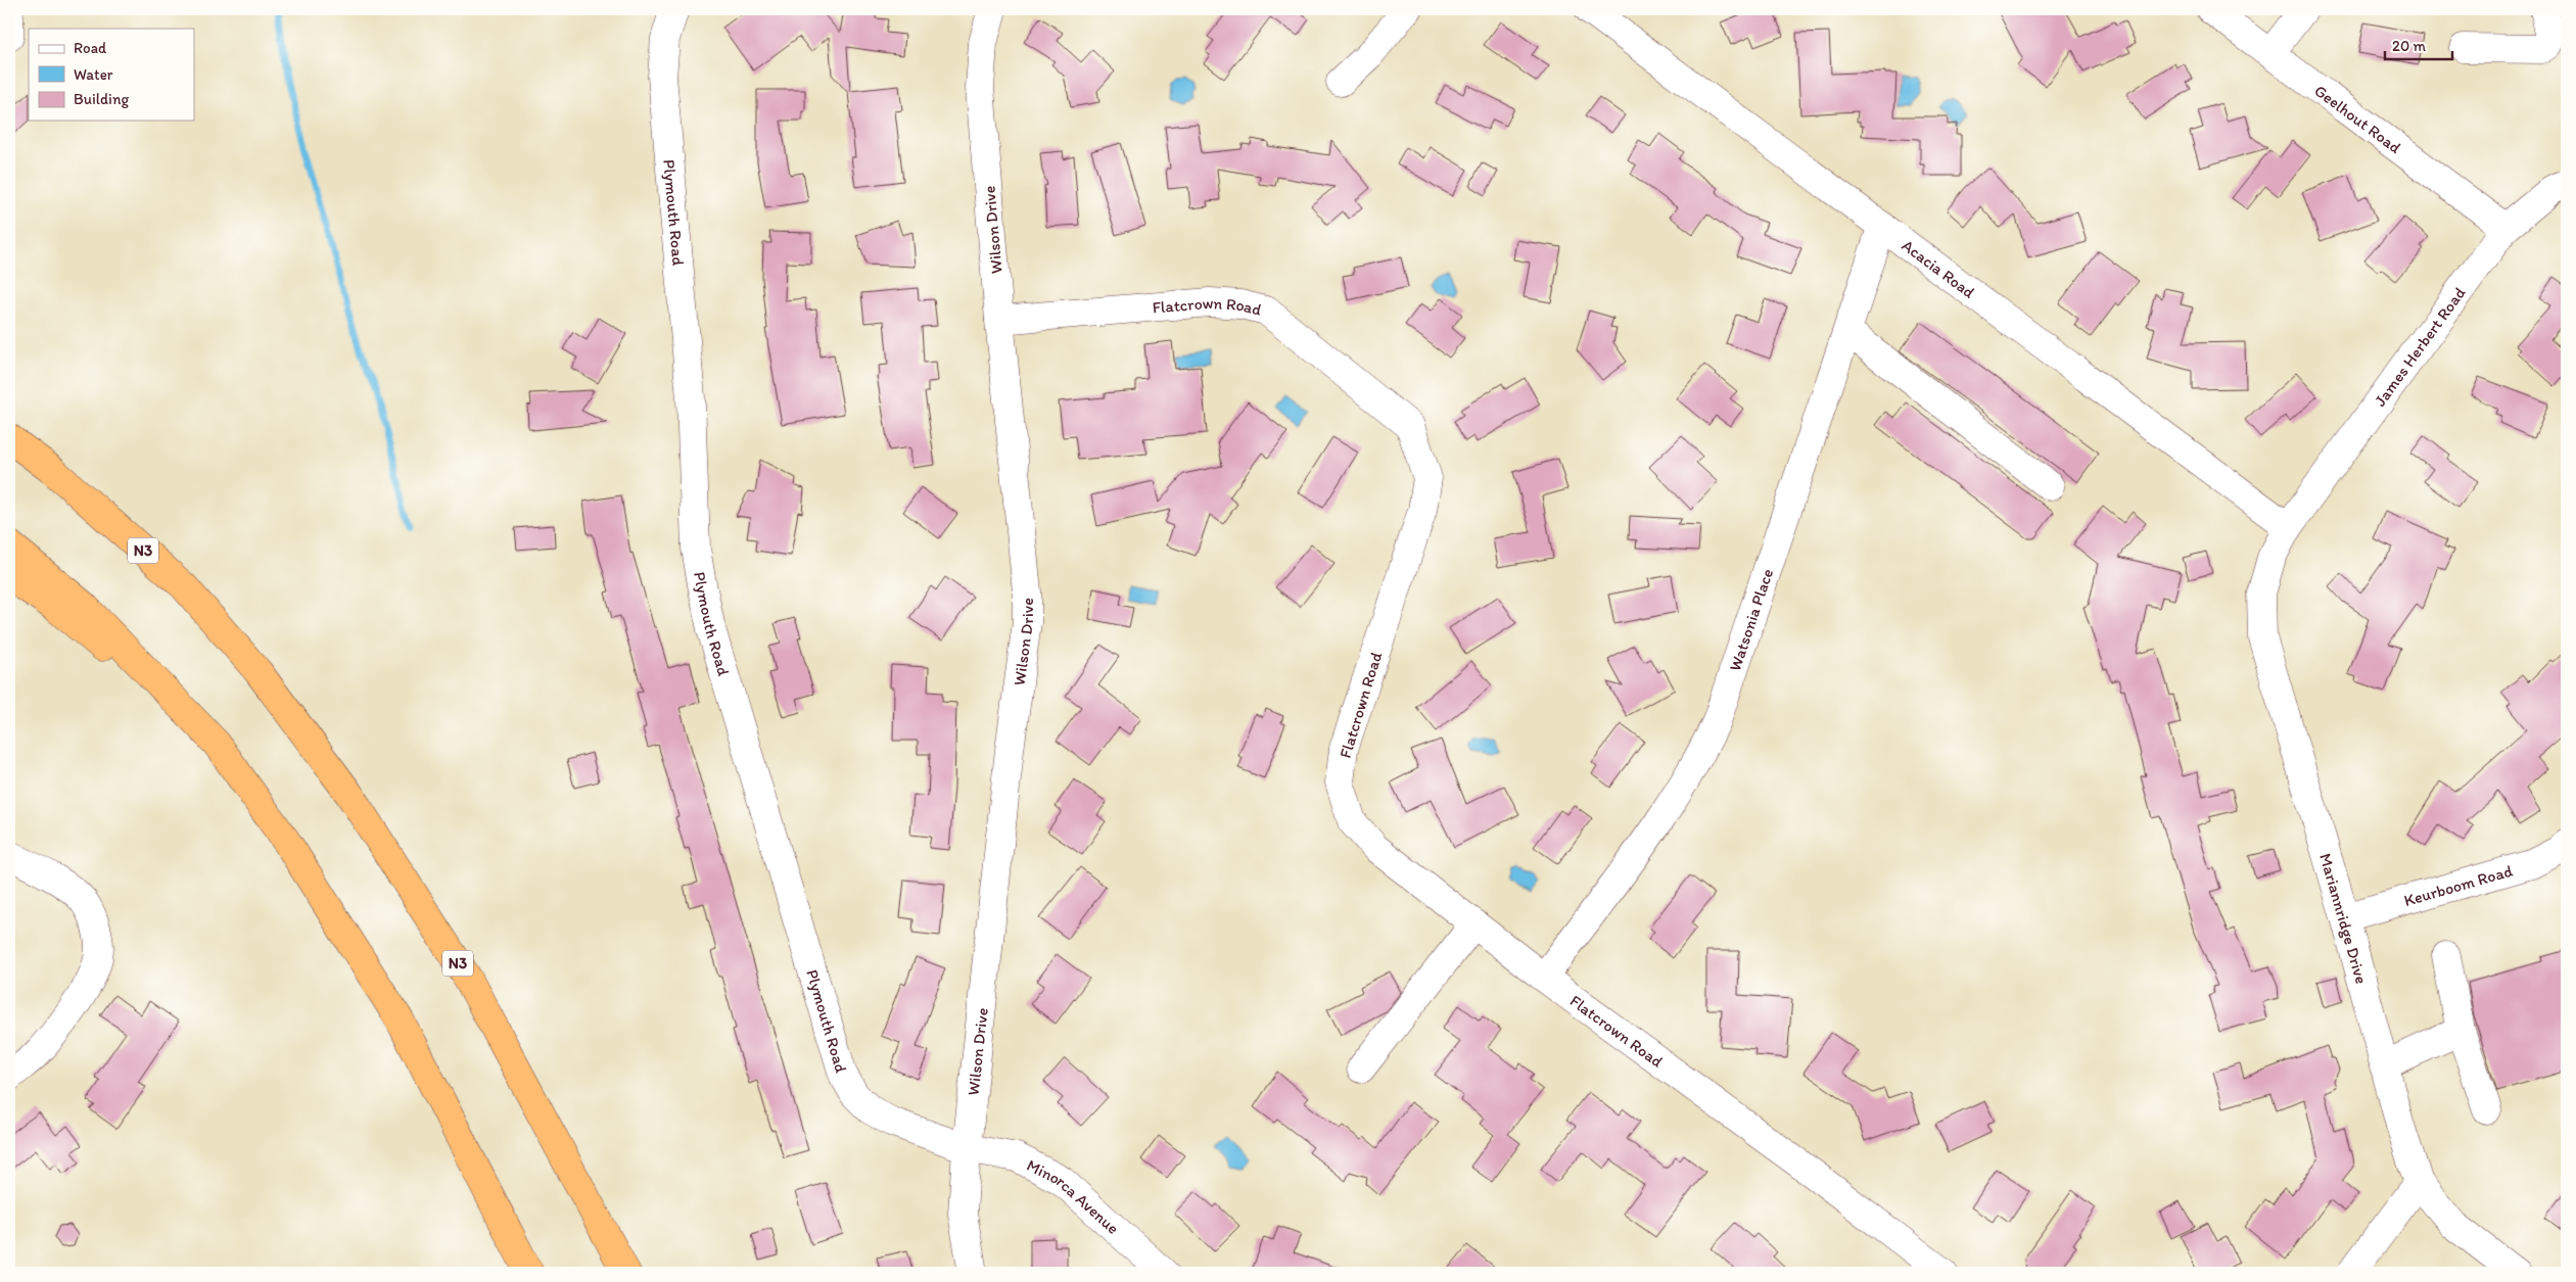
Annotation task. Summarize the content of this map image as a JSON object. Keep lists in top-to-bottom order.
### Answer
{
  "streets": {
    "highway": ["N3"],
    "street": [
      "Geelhout Road",
      "Plymouth Road",
      "Wilson Drive",
      "Acacia Road",
      "Flatcrown Road",
      "James Herbert Road",
      "Watsonia Place",
      "Keurboom Road",
      "Mariannridge Drive",
      "Minorca Avenue"
    ]
  },
  "crossings": [
    ["Geelhout Road", "James Herbert Road"],
    ["Plymouth Road", "Wilson Drive"],
    ["Plymouth Road", "Minorca Avenue"],
    ["Wilson Drive", "Flatcrown Road"],
    ["Wilson Drive", "Minorca Avenue"],
    ["Acacia Road", "James Herbert Road"],
    ["Acacia Road", "Watsonia Place"],
    ["Acacia Road", "Mariannridge Drive"],
    ["Flatcrown Road", "Watsonia Place"],
    ["James Herbert Road", "Mariannridge Drive"],
    ["Keurboom Road", "Mariannridge Drive"]
  ],
  "legend": ["Road", "Water", "Building"],
  "scale_bar": "20 m"
}
